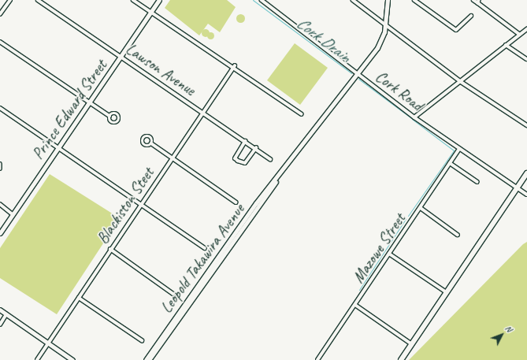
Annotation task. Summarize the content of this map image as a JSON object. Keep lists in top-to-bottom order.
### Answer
{
  "streets": {
    "main road": ["Prince Edward Street", "Leopold Takawira Avenue"],
    "street": [
      "Lawson Avenue",
      "Cork Road",
      "Blackiston Steet",
      "Mazowe Street"
    ]
  },
  "crossings": [
    ["Lawson Avenue", "Prince Edward Street"],
    ["Lawson Avenue", "Blackiston Steet"],
    ["Cork Road", "Mazowe Street"],
    ["Cork Road", "Leopold Takawira Avenue"]
  ],
  "water": ["Cork Drain"],
  "north": "top right"
}
